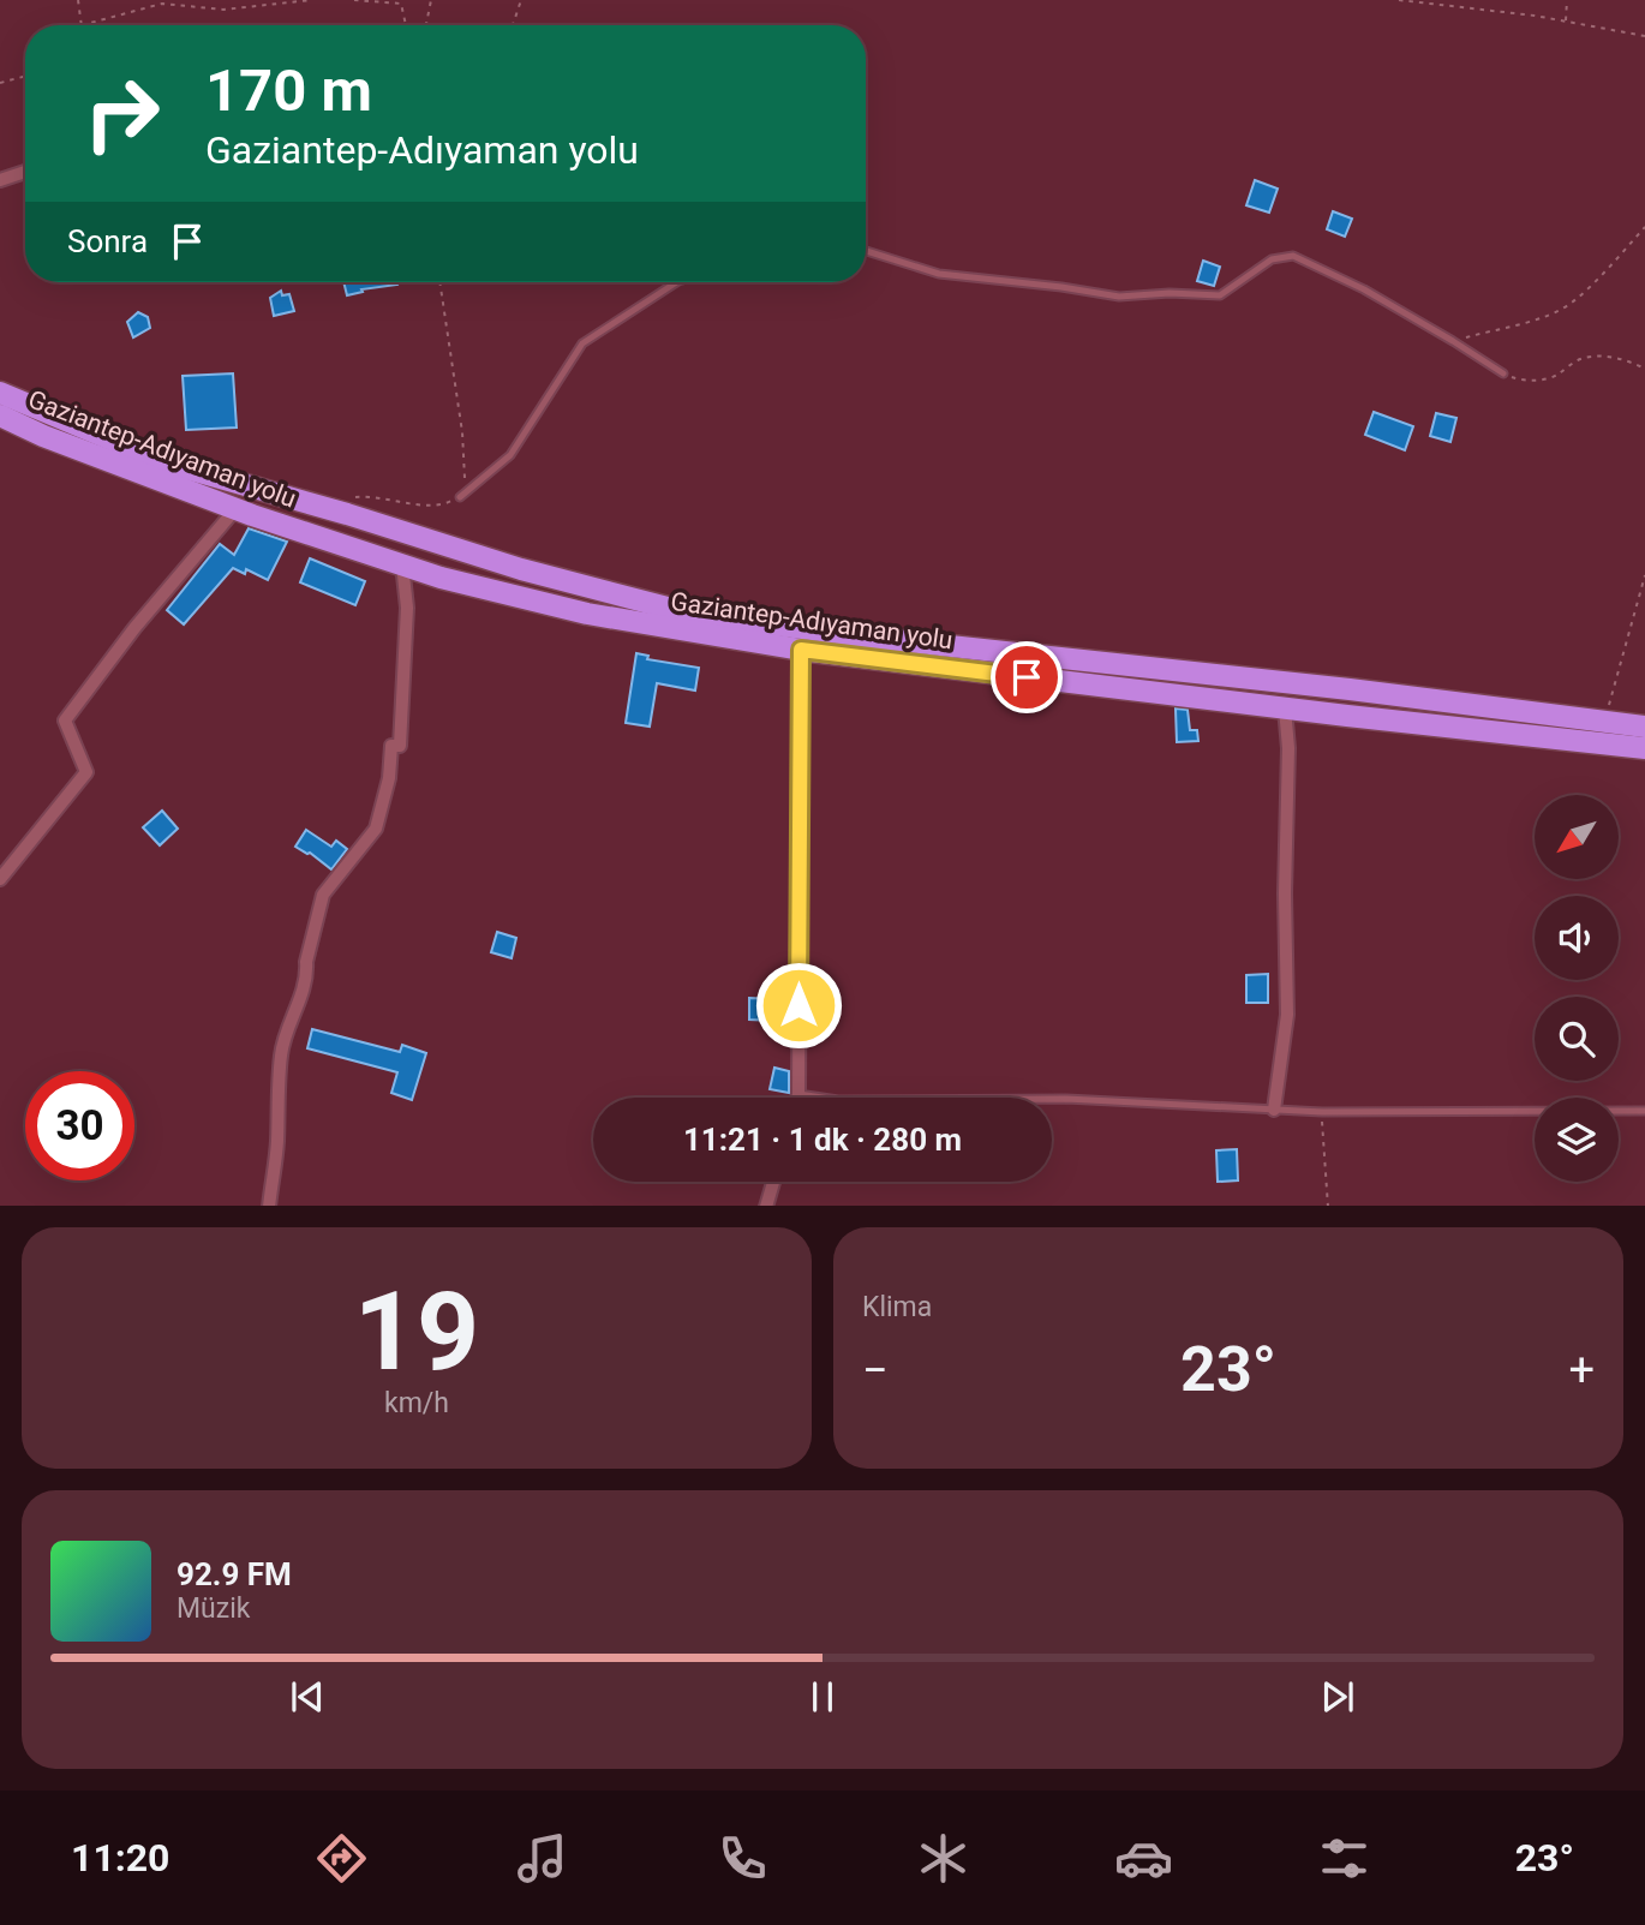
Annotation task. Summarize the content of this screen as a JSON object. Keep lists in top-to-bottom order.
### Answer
{
  "streets": {
    "highway": ["Gaziantep-Adıyaman yolu"]
  },
  "north": "bottom left",
  "page": {
    "turn": ["170 m", "Gaziantep-Adıyaman yolu"],
    "then": "Sonra",
    "limit": "30",
    "trip": "11:21 · 1 dk · 280 m",
    "tile": [
      ["19", "km/h"],
      "Klima"
    ],
    "heat": ["−", "23°", "+"],
    "song": ["92.9 FM", "Müzik"],
    "tabs": ["11:20", "23°"]
  }
}
